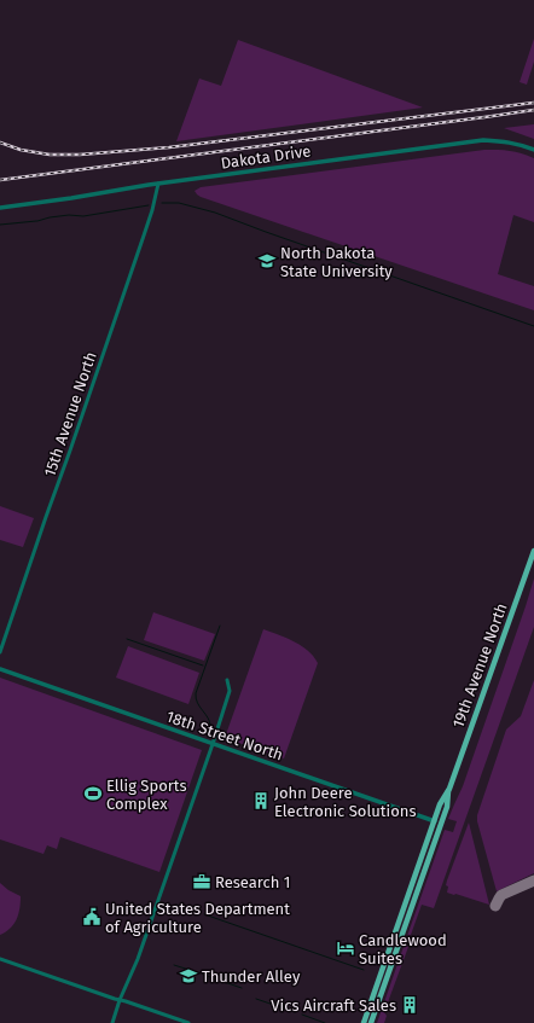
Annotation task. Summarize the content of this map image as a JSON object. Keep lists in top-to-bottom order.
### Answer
{
  "streets": {
    "main road": ["19th Avenue North"],
    "street": ["Dakota Drive", "15th Avenue North", "18th Street North"]
  },
  "crossings": [
    ["Dakota Drive", "15th Avenue North"],
    ["19th Avenue North", "18th Street North"]
  ],
  "places": {
    "school or university": ["North Dakota State University", "Thunder Alley"],
    "sports": ["Ellig Sports Complex"],
    "building": ["John Deere Electronic Solutions", "Vics Aircraft Sales"],
    "office": ["Research 1"],
    "public building": ["United States Department of Agriculture"],
    "hotel": ["Candlewood Suites"]
  }
}
